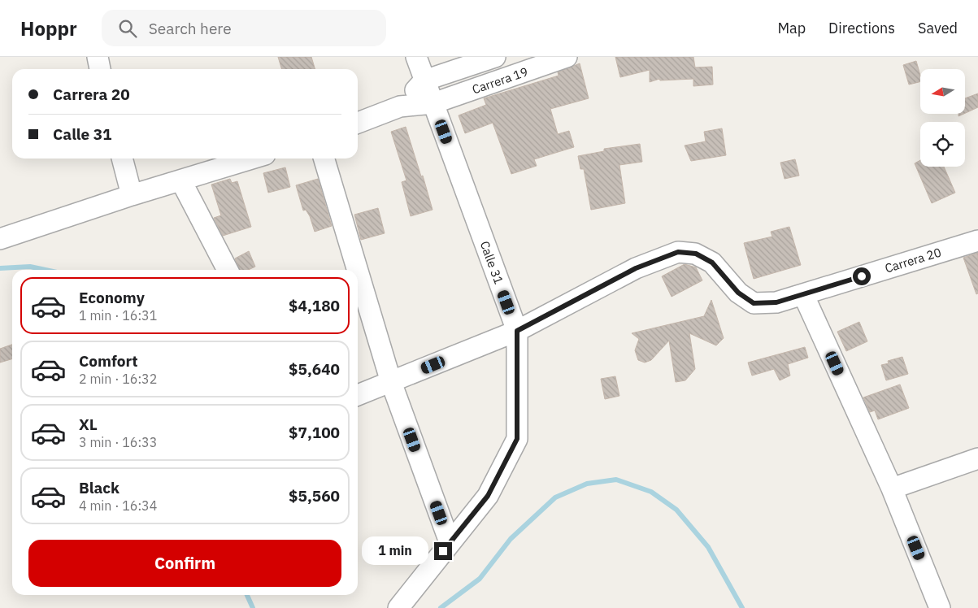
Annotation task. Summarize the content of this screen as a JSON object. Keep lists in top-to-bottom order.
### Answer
{
  "streets": {
    "street": ["Carrera 19", "Carrera 20", "Calle 31"]
  },
  "crossings": [
    ["Carrera 19", "Calle 31"],
    ["Carrera 20", "Calle 31"]
  ],
  "north": "left",
  "page": {
    "header": "Hoppr",
    "search": "Search here",
    "nav": ["Map", "Directions", "Saved"],
    "banner": ["Carrera 20", "Calle 31"],
    "list": [
      {
        "name": "Economy",
        "note": "1 min · 16:31",
        "value": "$4,180"
      },
      {
        "name": "Comfort",
        "note": "2 min · 16:32",
        "value": "$5,640"
      },
      {
        "name": "XL",
        "note": "3 min · 16:33",
        "value": "$7,100"
      },
      {
        "name": "Black",
        "note": "4 min · 16:34",
        "value": "$5,560"
      }
    ],
    "buttons": "Confirm",
    "bubble": "1 min"
  }
}
